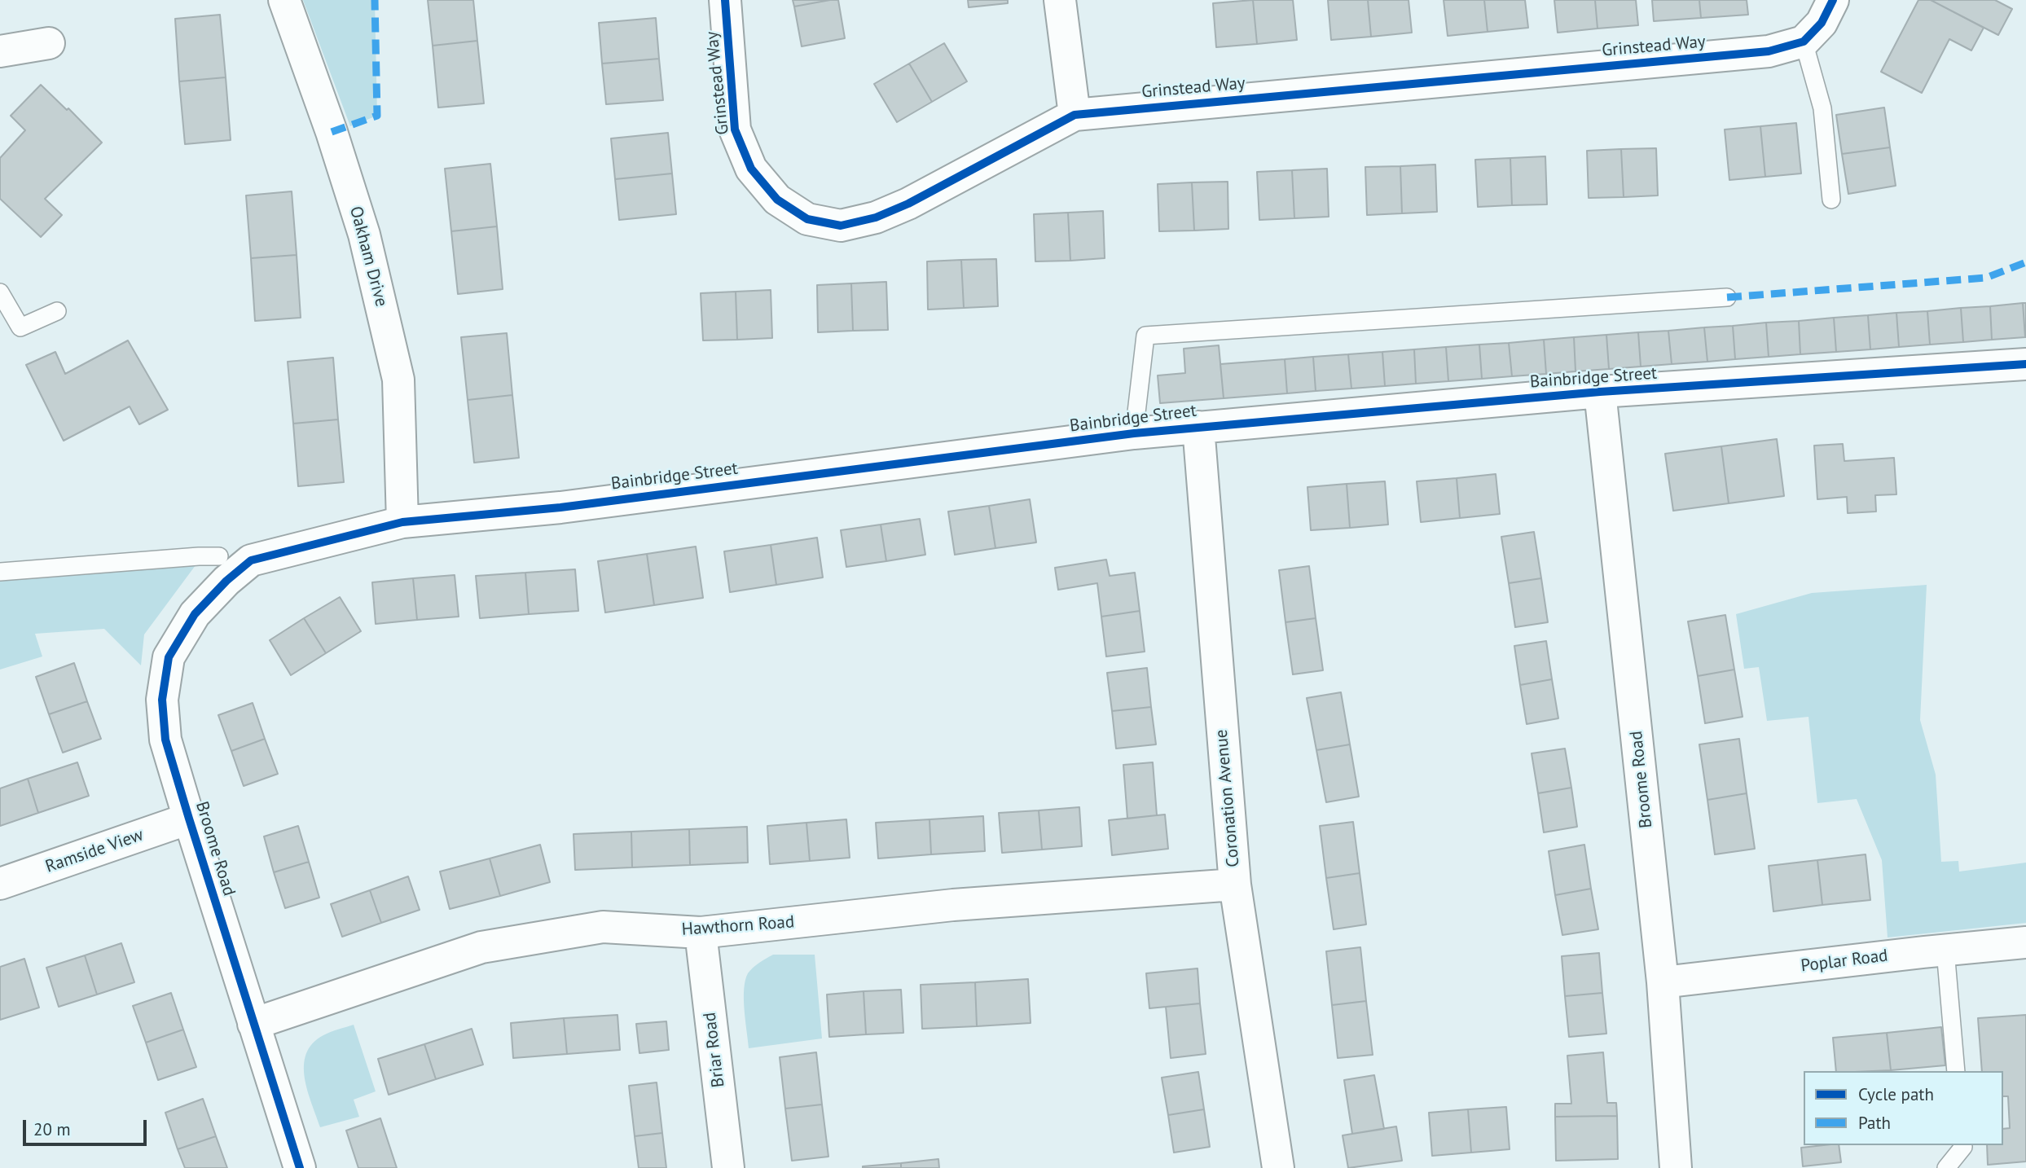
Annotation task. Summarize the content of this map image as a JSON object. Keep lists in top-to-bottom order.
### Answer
{
  "streets": {
    "street": [
      "Grinstead Way",
      "Oakham Drive",
      "Bainbridge Street",
      "Broome Road",
      "Coronation Avenue",
      "Ramside View",
      "Hawthorn Road",
      "Poplar Road",
      "Briar Road"
    ]
  },
  "crossings": [
    ["Oakham Drive", "Bainbridge Street"],
    ["Bainbridge Street", "Broome Road"],
    ["Bainbridge Street", "Coronation Avenue"],
    ["Broome Road", "Ramside View"],
    ["Broome Road", "Hawthorn Road"],
    ["Broome Road", "Poplar Road"],
    ["Coronation Avenue", "Hawthorn Road"],
    ["Hawthorn Road", "Briar Road"]
  ],
  "legend": ["Cycle path", "Path"],
  "scale_bar": "20 m"
}
